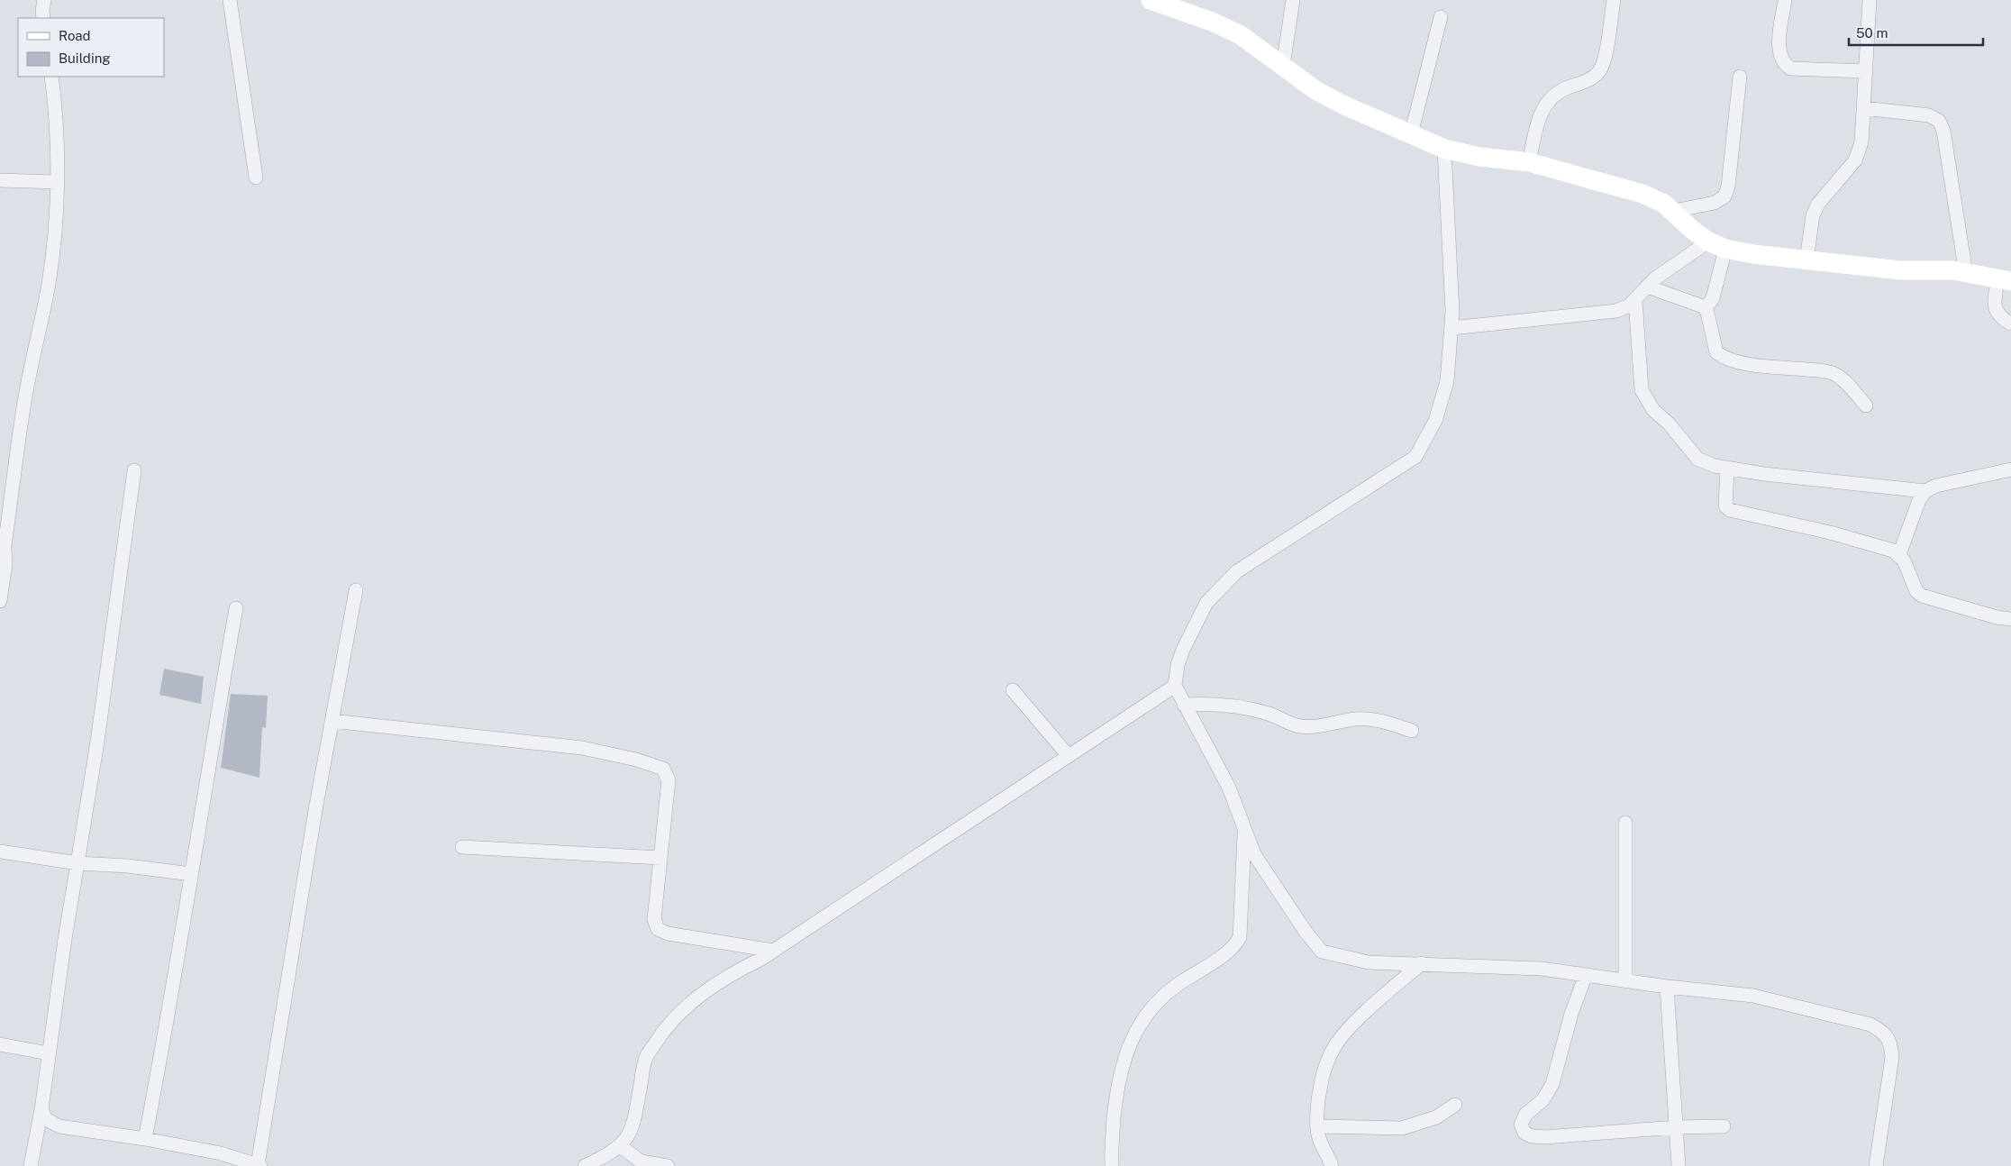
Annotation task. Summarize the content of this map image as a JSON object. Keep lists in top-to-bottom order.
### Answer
{
  "legend": ["Road", "Building"],
  "scale_bar": "50 m"
}
